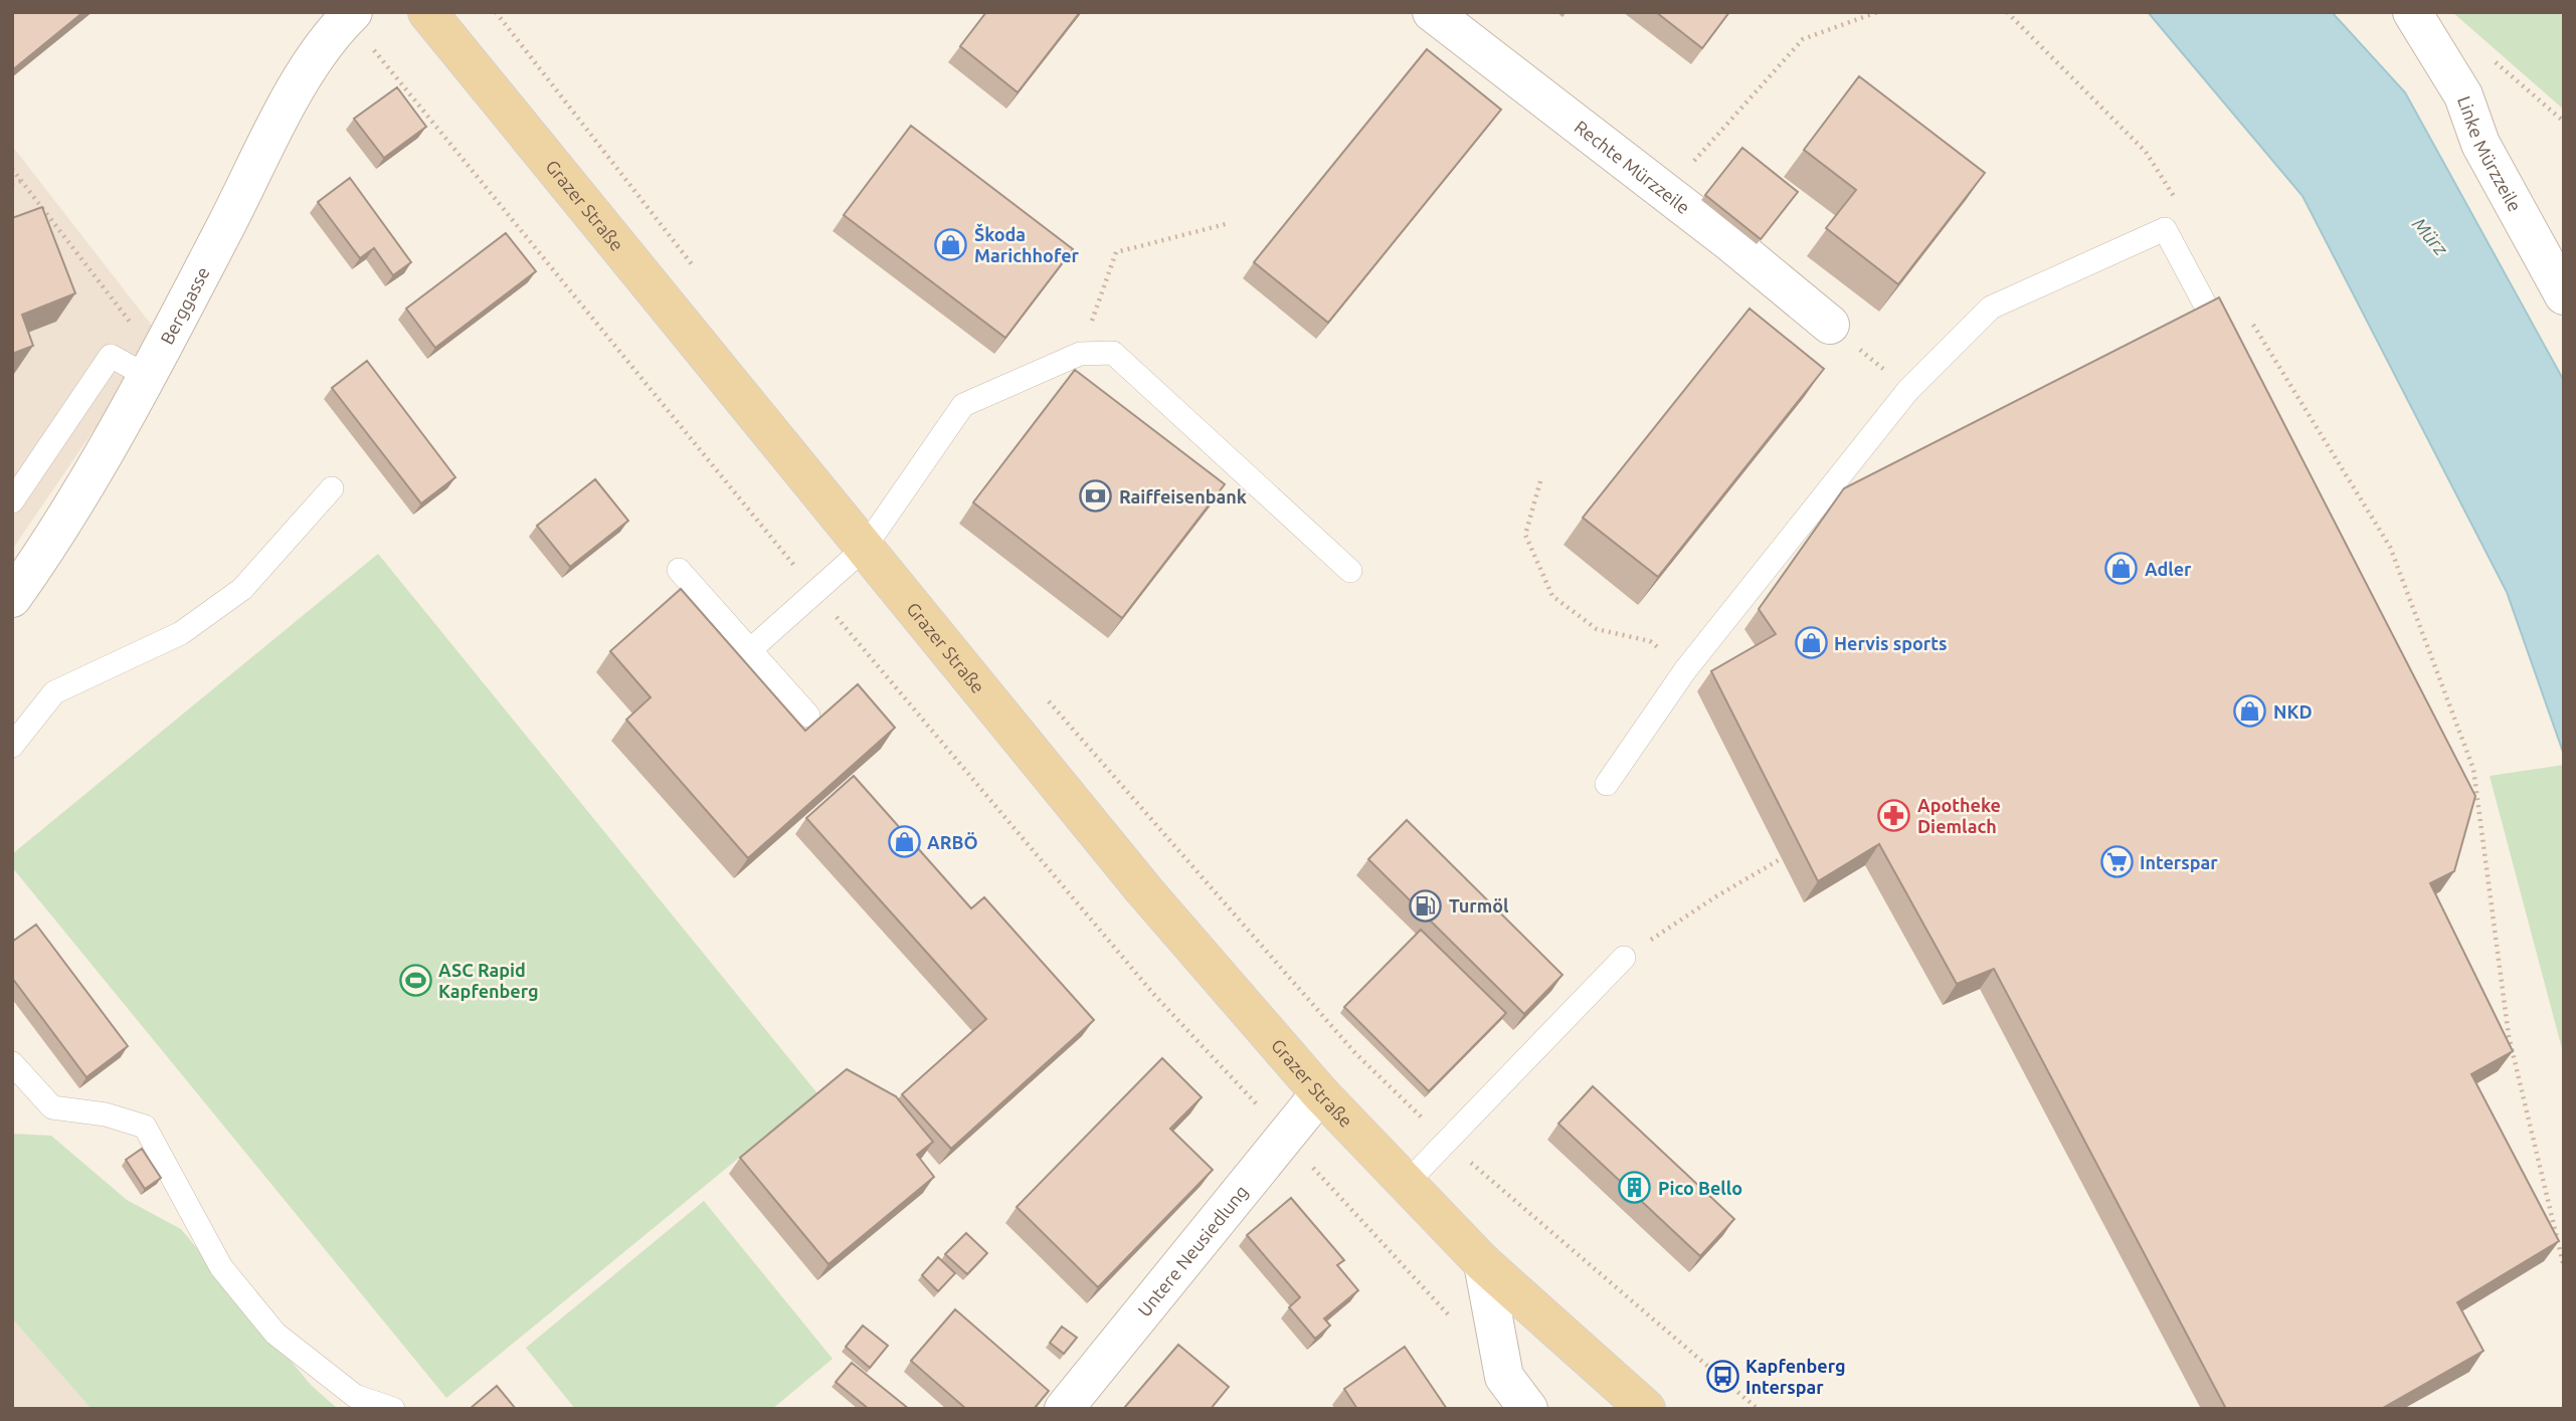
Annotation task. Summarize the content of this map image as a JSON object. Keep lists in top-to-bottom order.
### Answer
{
  "streets": {
    "main road": ["Grazer Straße"],
    "street": [
      "Linke Mürzzeile",
      "Rechte Mürzzeile",
      "Berggasse",
      "Untere Neusiedlung"
    ]
  },
  "crossings": [
    ["Grazer Straße", "Untere Neusiedlung"]
  ],
  "water": ["Mürz"],
  "places": {
    "shop": [
      "Škoda Marichhofer",
      "Adler",
      "Hervis sports",
      "NKD",
      "ARBÖ"
    ],
    "bank": ["Raiffeisenbank"],
    "pharmacy": ["Apotheke Diemlach"],
    "supermarket": ["Interspar"],
    "fuel station": ["Turmöl"],
    "sports": ["ASC Rapid Kapfenberg"],
    "building": ["Pico Bello"],
    "bus stop": ["Kapfenberg Interspar"]
  }
}
